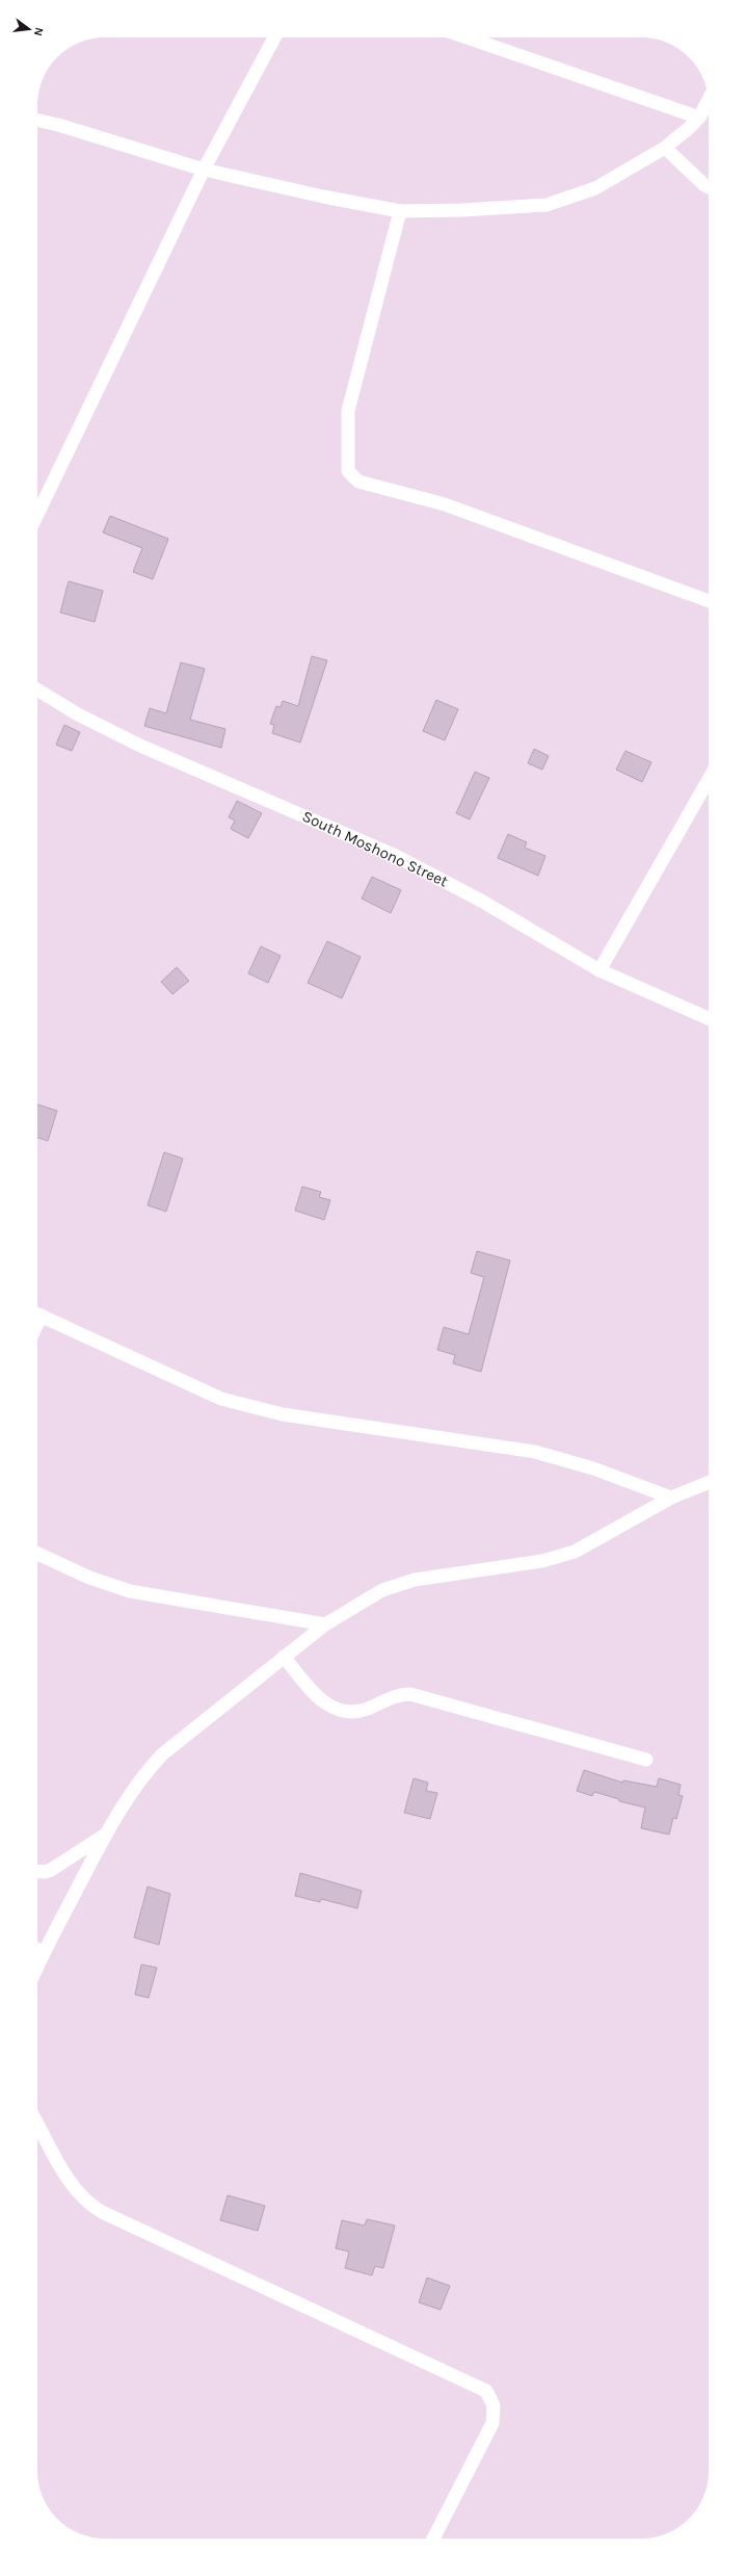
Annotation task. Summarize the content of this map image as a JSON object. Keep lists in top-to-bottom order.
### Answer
{
  "streets": {
    "street": ["South Moshono Street"]
  },
  "north": "right"
}
